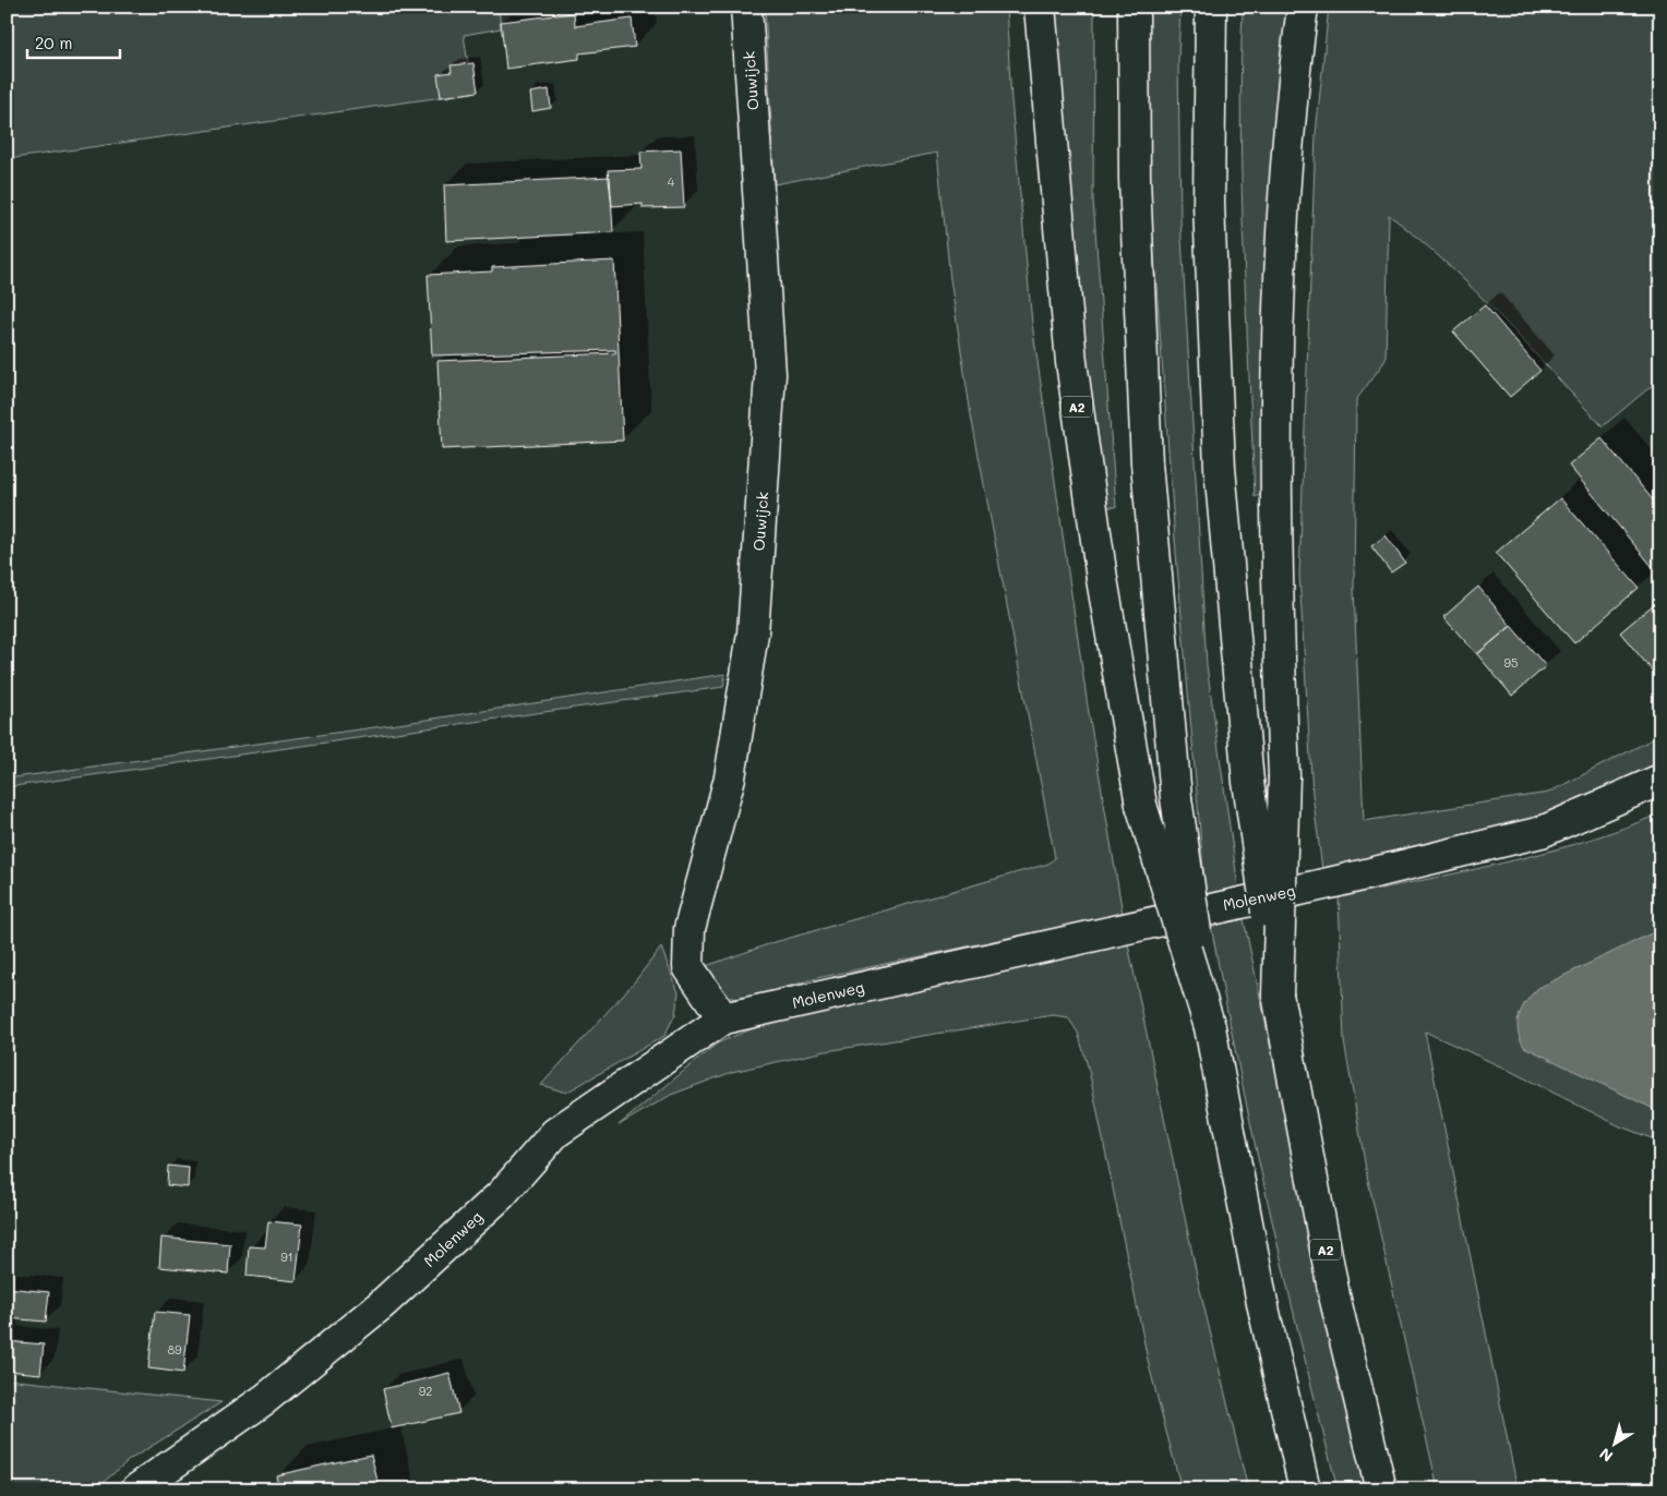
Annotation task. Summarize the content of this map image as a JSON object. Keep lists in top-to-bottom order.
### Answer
{
  "streets": {
    "main road": ["Ouwijck", "A2", "Molenweg"]
  },
  "crossings": [
    ["Ouwijck", "Molenweg"]
  ],
  "house_numbers": [
    "4",
    "95",
    "91",
    "89",
    "92"
  ],
  "scale_bar": "20 m",
  "north": "bottom left"
}
